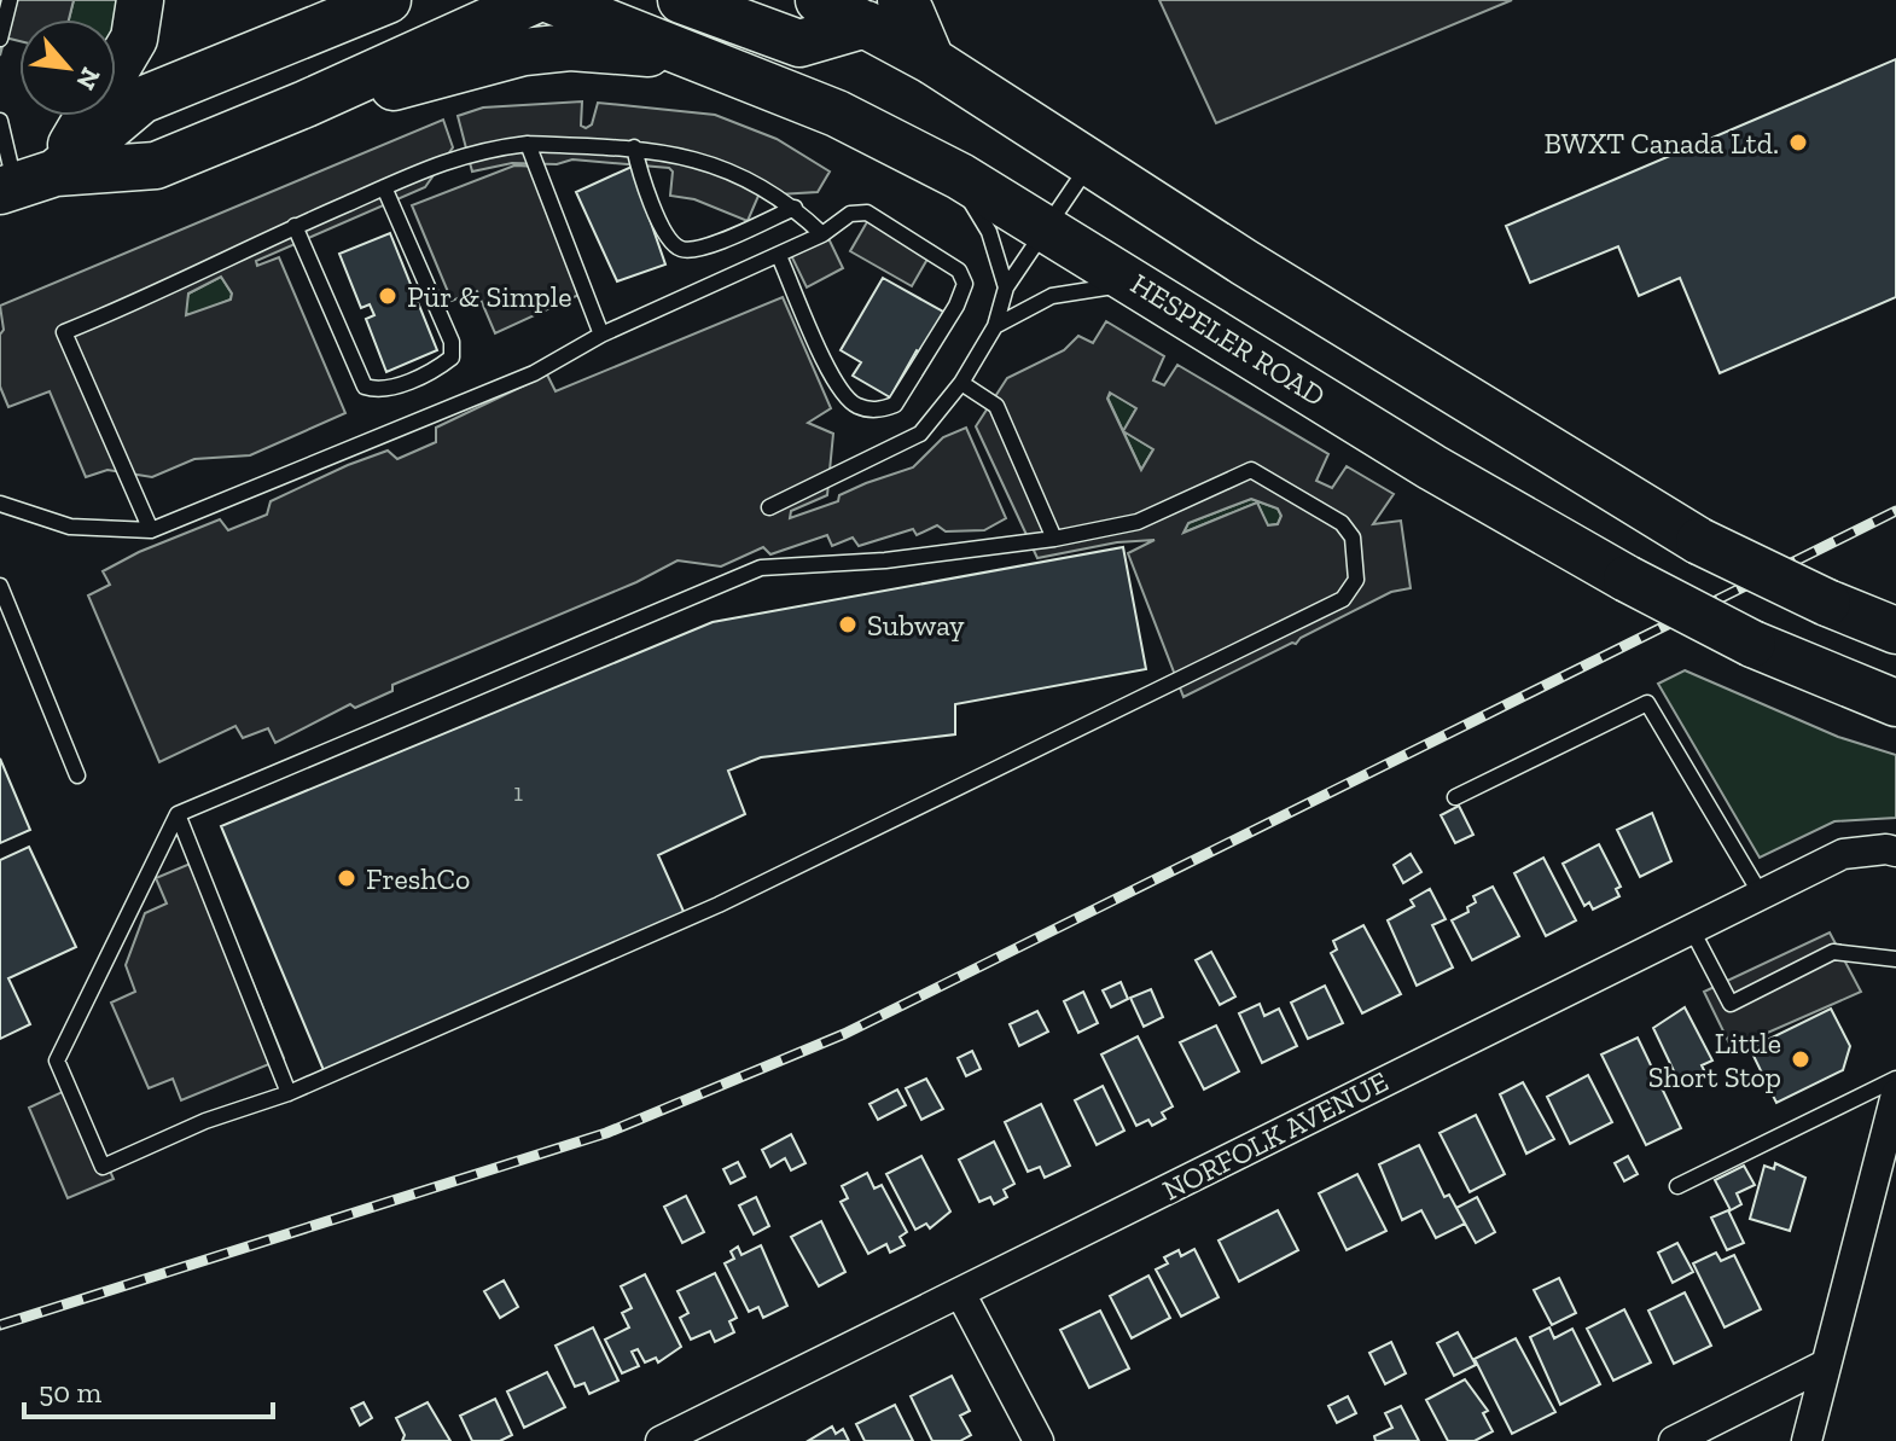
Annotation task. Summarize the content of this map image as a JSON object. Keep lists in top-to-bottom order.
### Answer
{
  "streets": {
    "main road": ["HESPELER ROAD"],
    "street": ["NORFOLK AVENUE"]
  },
  "places": [
    "BWXT Canada Ltd.",
    "Pür & Simple",
    "Subway",
    "FreshCo",
    "Little Short Stop"
  ],
  "house_numbers": ["1"],
  "scale_bar": "50 m",
  "north": "bottom right"
}
